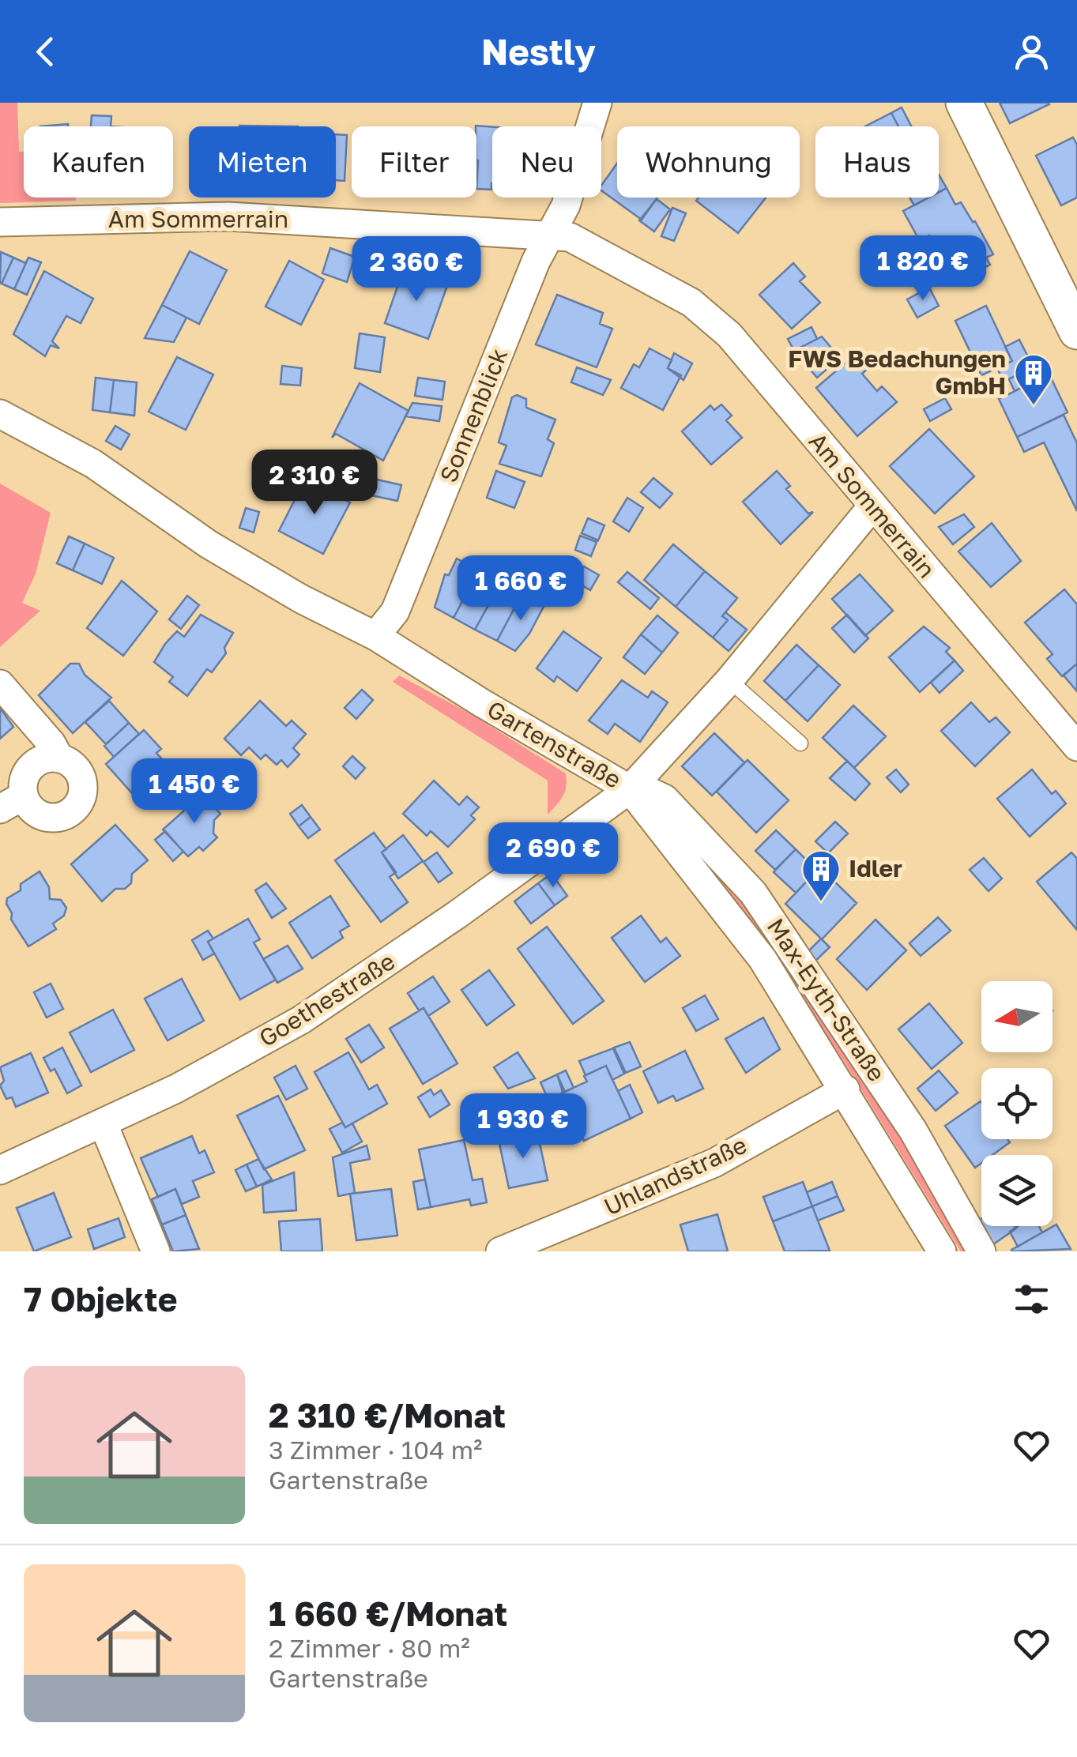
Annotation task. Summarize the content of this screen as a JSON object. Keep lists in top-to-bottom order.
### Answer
{
  "streets": {
    "street": [
      "Am Sommerrain",
      "Sonnenblick",
      "Gartenstraße",
      "Goethestraße",
      "Max-Eyth-Straße",
      "Uhlandstraße"
    ]
  },
  "crossings": [
    ["Am Sommerrain", "Sonnenblick"],
    ["Am Sommerrain", "Goethestraße"],
    ["Sonnenblick", "Gartenstraße"],
    ["Gartenstraße", "Goethestraße"],
    ["Gartenstraße", "Max-Eyth-Straße"],
    ["Gartenstraße", "Uhlandstraße"],
    ["Goethestraße", "Max-Eyth-Straße"]
  ],
  "places": {
    "building": ["FWS Bedachungen GmbH", "Idler"]
  },
  "north": "left",
  "page": {
    "header": "Nestly",
    "chip": [
      "Kaufen",
      "Mieten",
      "Filter",
      "Neu",
      "Wohnung",
      "Haus"
    ],
    "price": [
      "1 820 €",
      "2 360 €",
      "2 310 €",
      "1 660 €",
      "1 450 €",
      "2 690 €",
      "1 930 €"
    ],
    "heading": "7 Objekte",
    "list": [
      {
        "name": "2 310 €/Monat",
        "note": "3 Zimmer · 104 m² · Gartenstraße"
      },
      {
        "name": "1 660 €/Monat",
        "note": "2 Zimmer · 80 m² · Gartenstraße"
      }
    ]
  }
}
